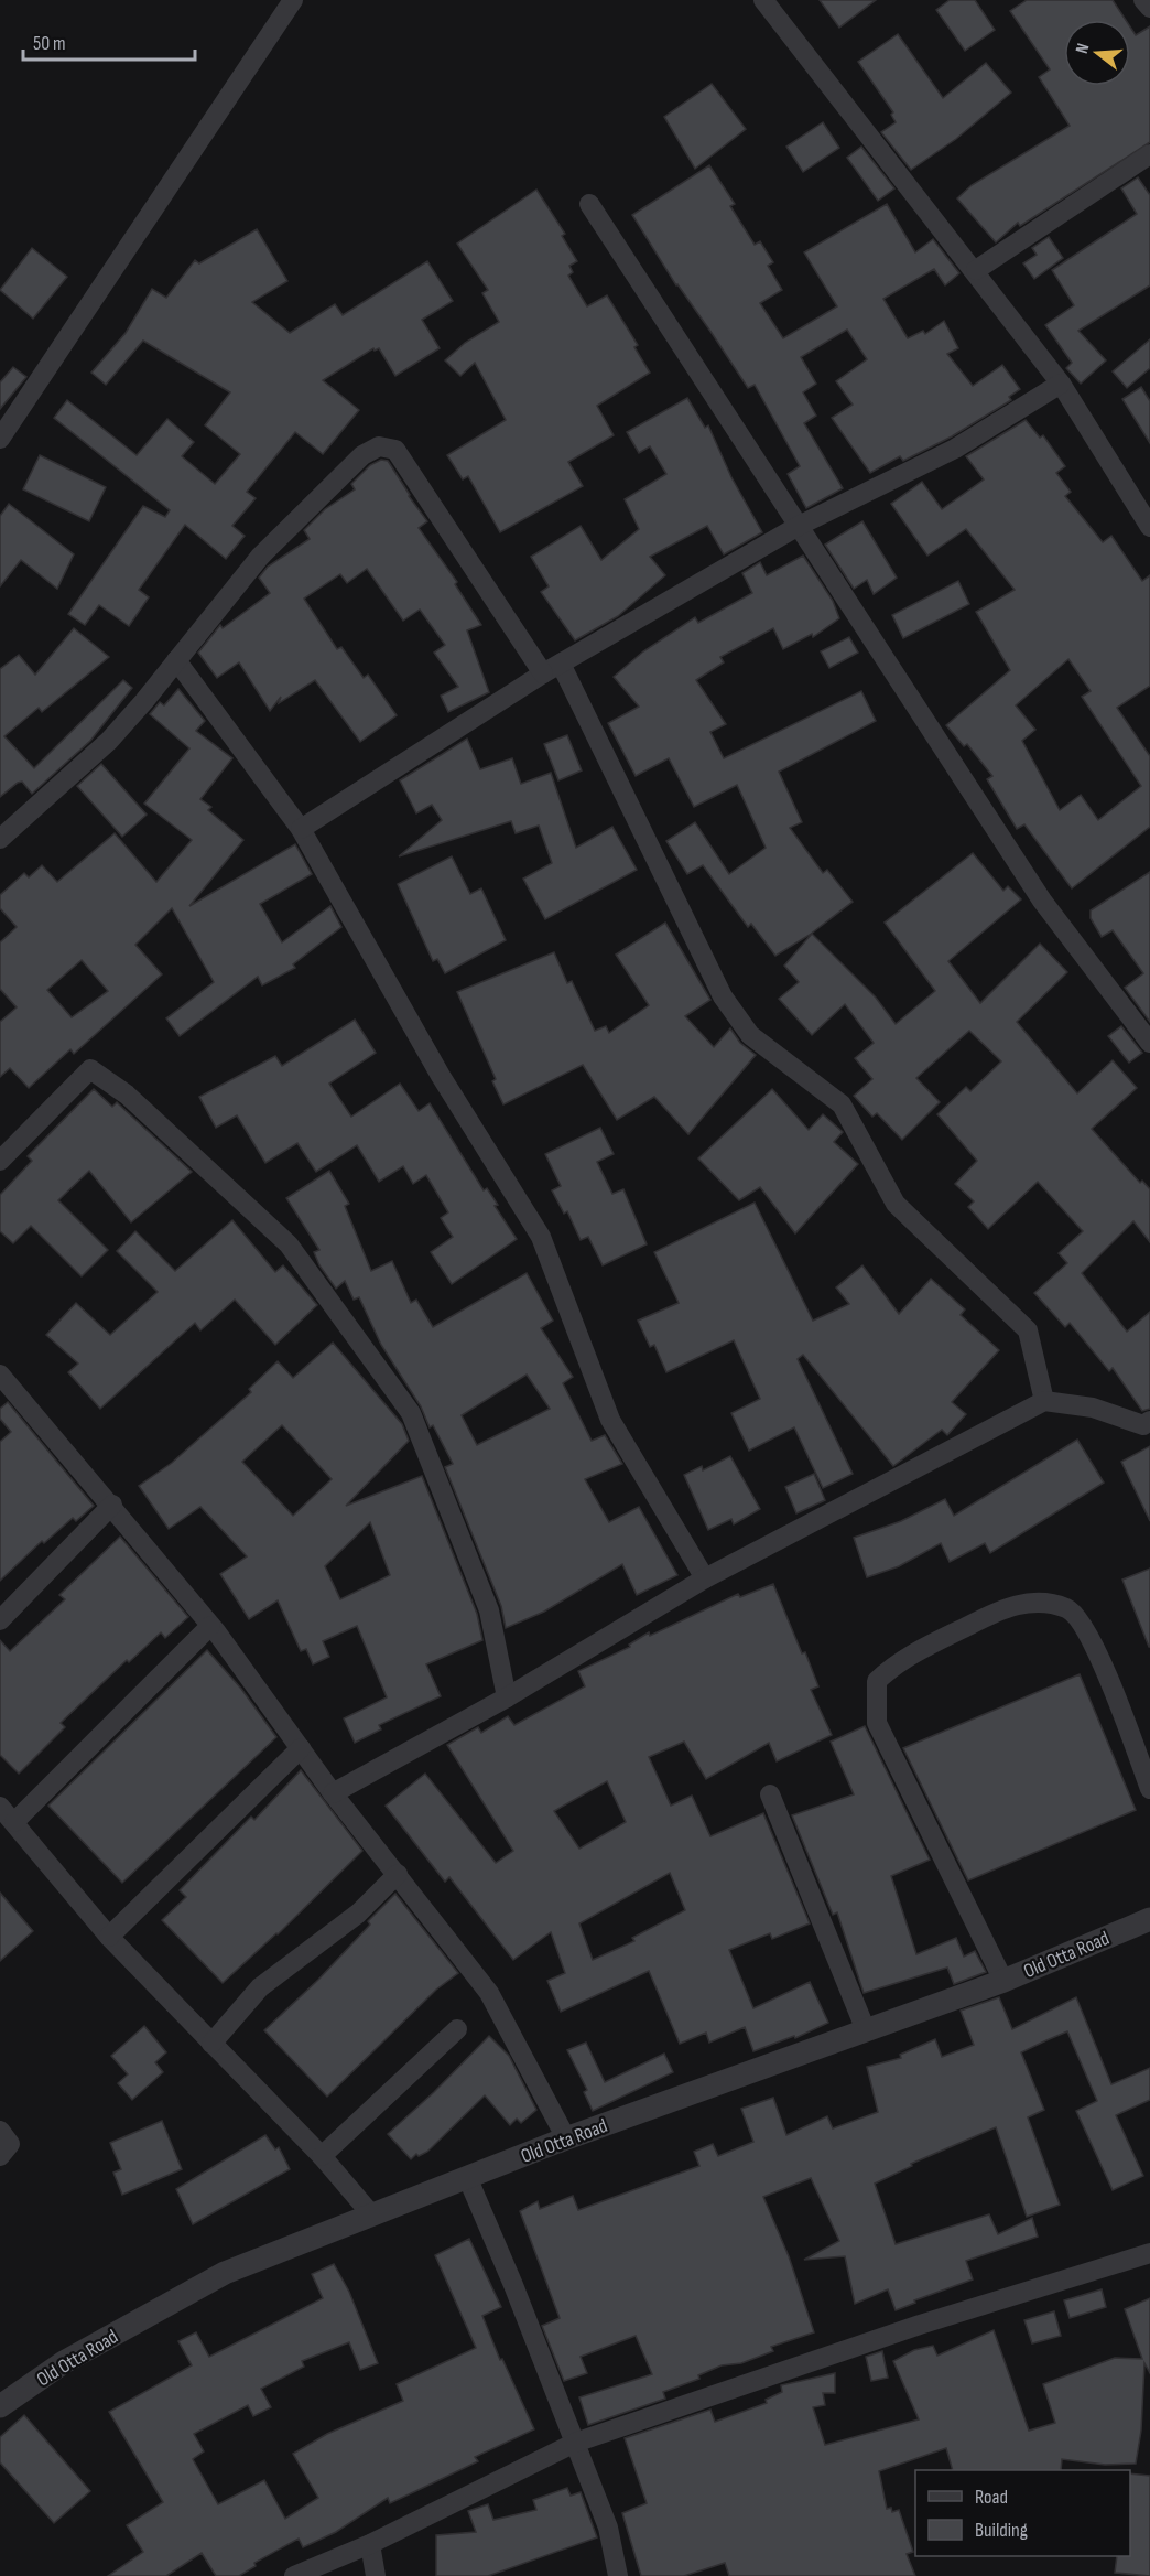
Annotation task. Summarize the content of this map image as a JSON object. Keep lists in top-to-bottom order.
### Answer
{
  "streets": {
    "street": ["Old Otta Road"]
  },
  "legend": ["Road", "Building"],
  "scale_bar": "50 m",
  "north": "left"
}
